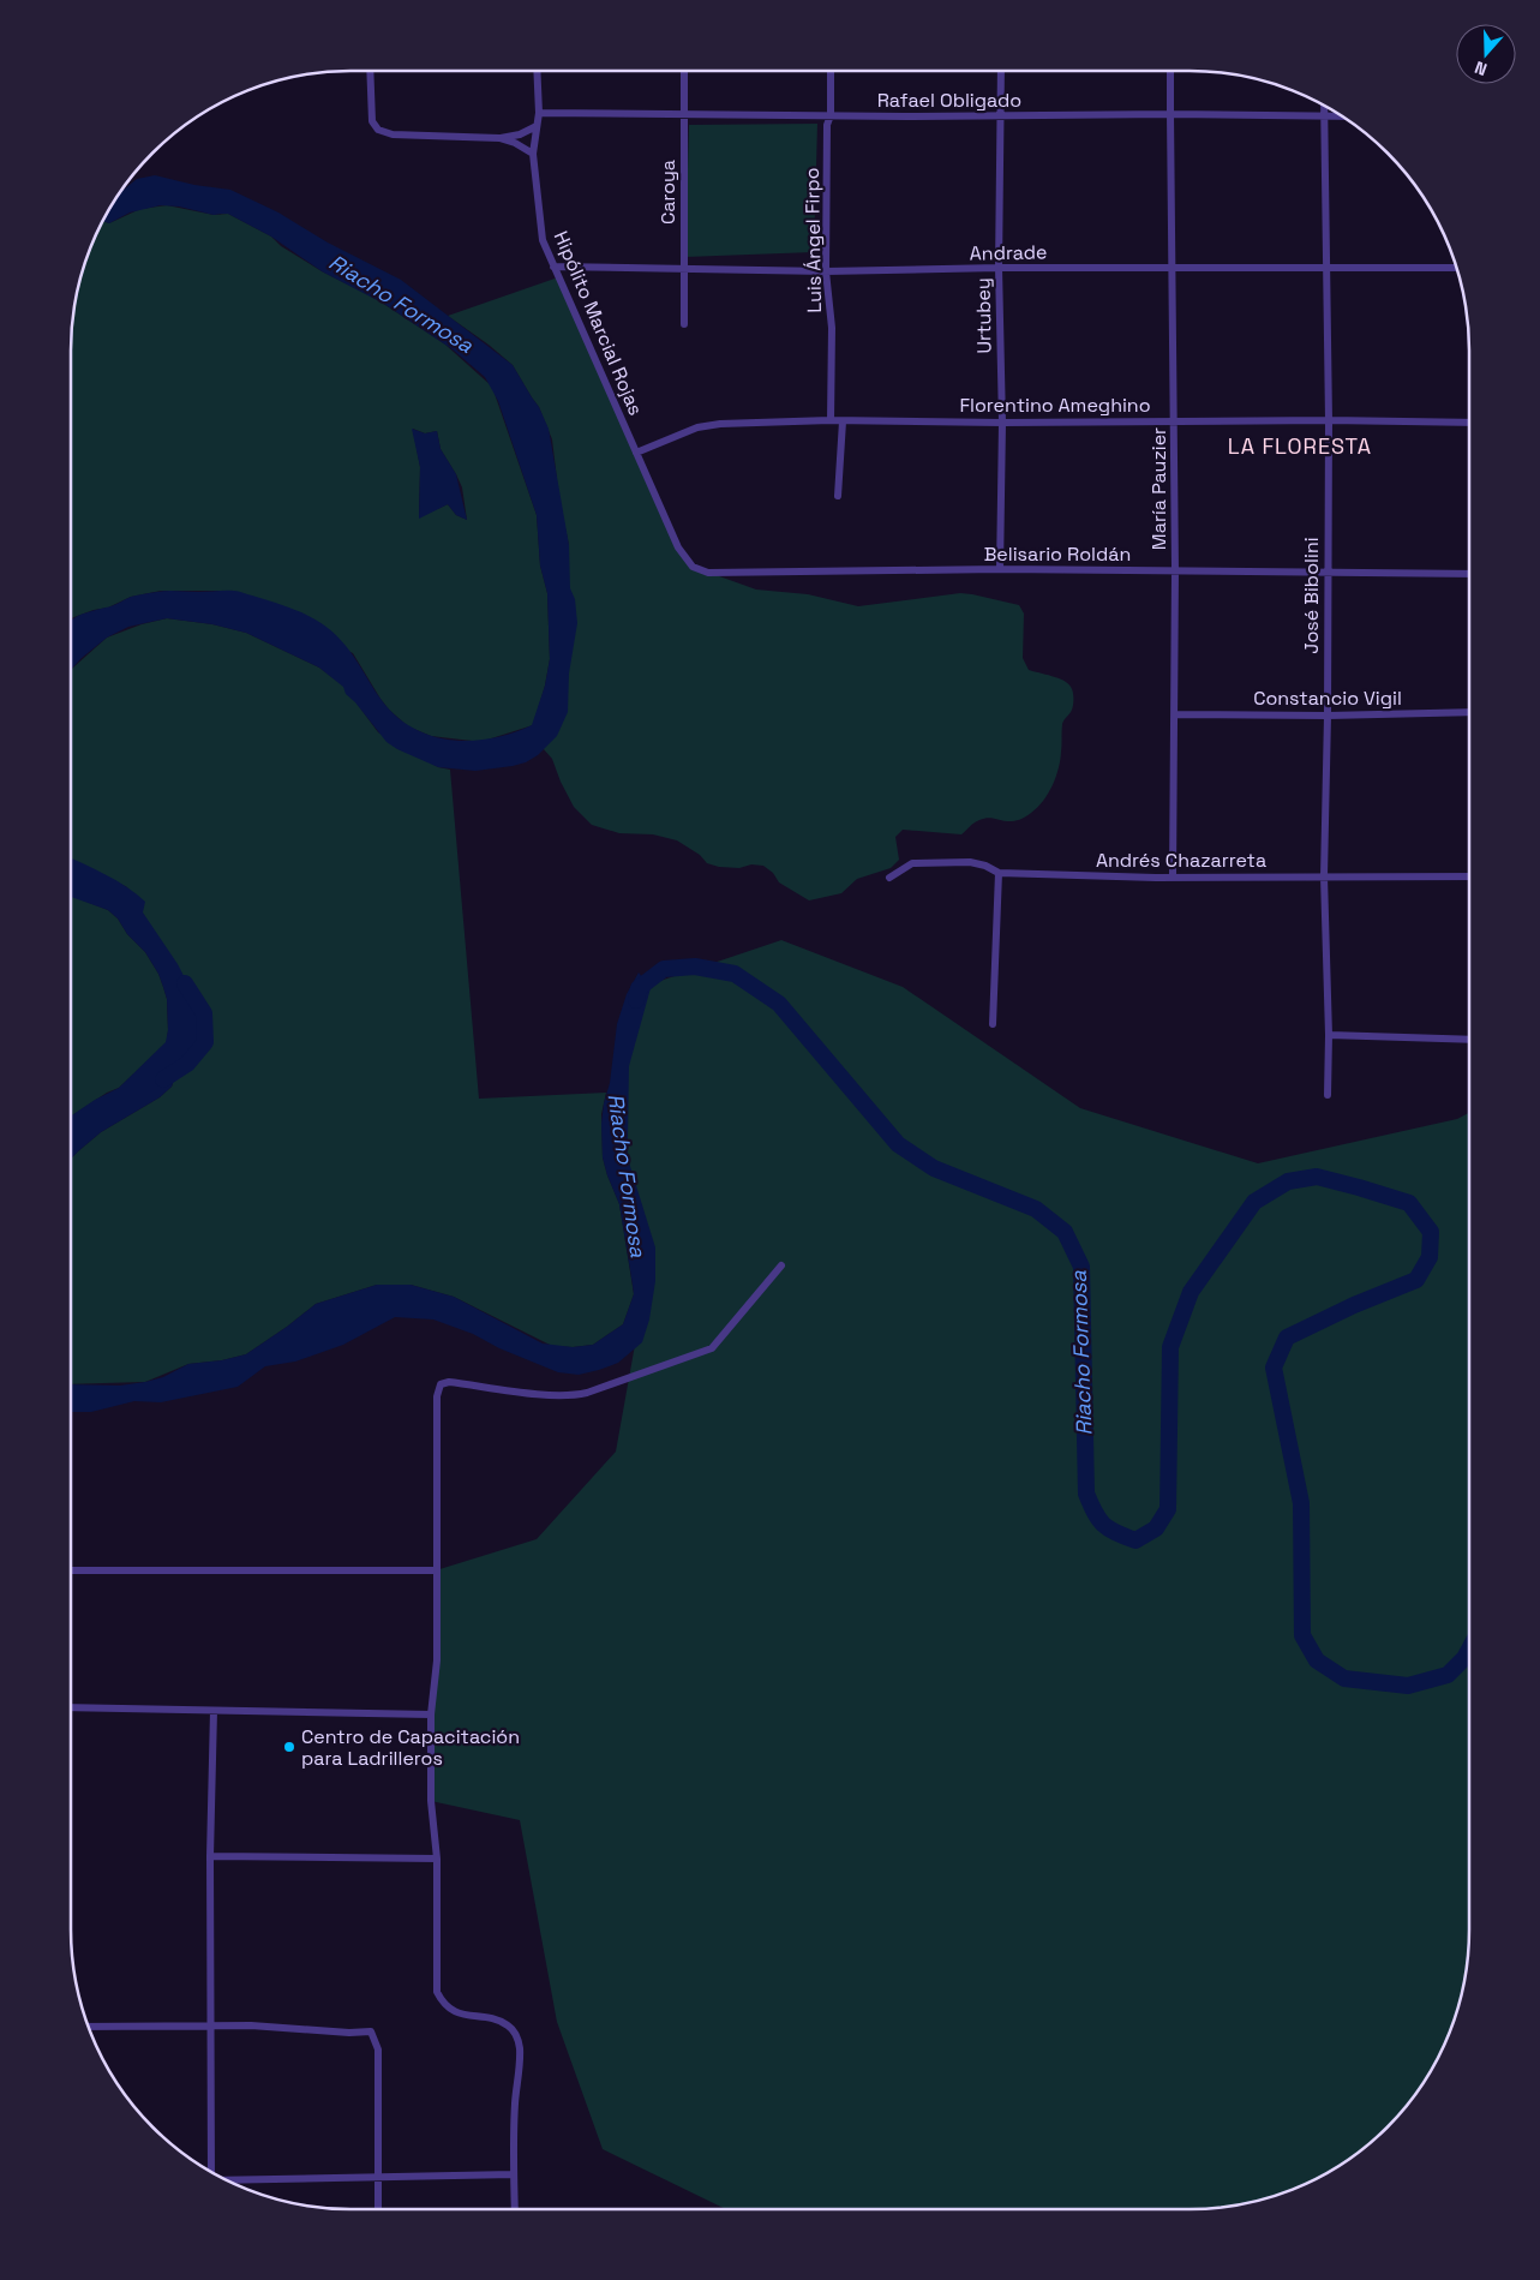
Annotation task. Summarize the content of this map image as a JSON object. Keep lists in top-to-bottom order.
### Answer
{
  "streets": {
    "street": [
      "Rafael Obligado",
      "Caroya",
      "Luis Ángel Firpo",
      "Andrade",
      "Urtubey",
      "Hipólito Marcial Rojas",
      "Florentino Ameghino",
      "María Pauzier",
      "Belisario Roldán",
      "José Bibolini",
      "Constancio Vigil",
      "Andrés Chazarreta"
    ]
  },
  "crossings": [
    ["Rafael Obligado", "Caroya"],
    ["Rafael Obligado", "Luis Ángel Firpo"],
    ["Rafael Obligado", "Urtubey"],
    ["Rafael Obligado", "Hipólito Marcial Rojas"],
    ["Rafael Obligado", "María Pauzier"],
    ["Rafael Obligado", "José Bibolini"],
    ["Caroya", "Andrade"],
    ["Luis Ángel Firpo", "Andrade"],
    ["Luis Ángel Firpo", "Florentino Ameghino"],
    ["Andrade", "Urtubey"],
    ["Andrade", "Hipólito Marcial Rojas"],
    ["Andrade", "María Pauzier"],
    ["Andrade", "José Bibolini"],
    ["Urtubey", "Florentino Ameghino"],
    ["Urtubey", "Belisario Roldán"],
    ["Hipólito Marcial Rojas", "Florentino Ameghino"],
    ["Hipólito Marcial Rojas", "Belisario Roldán"],
    ["Florentino Ameghino", "María Pauzier"],
    ["Florentino Ameghino", "José Bibolini"],
    ["María Pauzier", "Belisario Roldán"],
    ["María Pauzier", "Constancio Vigil"],
    ["María Pauzier", "Andrés Chazarreta"],
    ["Belisario Roldán", "José Bibolini"],
    ["José Bibolini", "Constancio Vigil"],
    ["José Bibolini", "Andrés Chazarreta"]
  ],
  "districts": ["LA FLORESTA"],
  "water": ["Riacho Formosa"],
  "places": ["Centro de Capacitación para Ladrilleros"],
  "north": "bottom"
}
